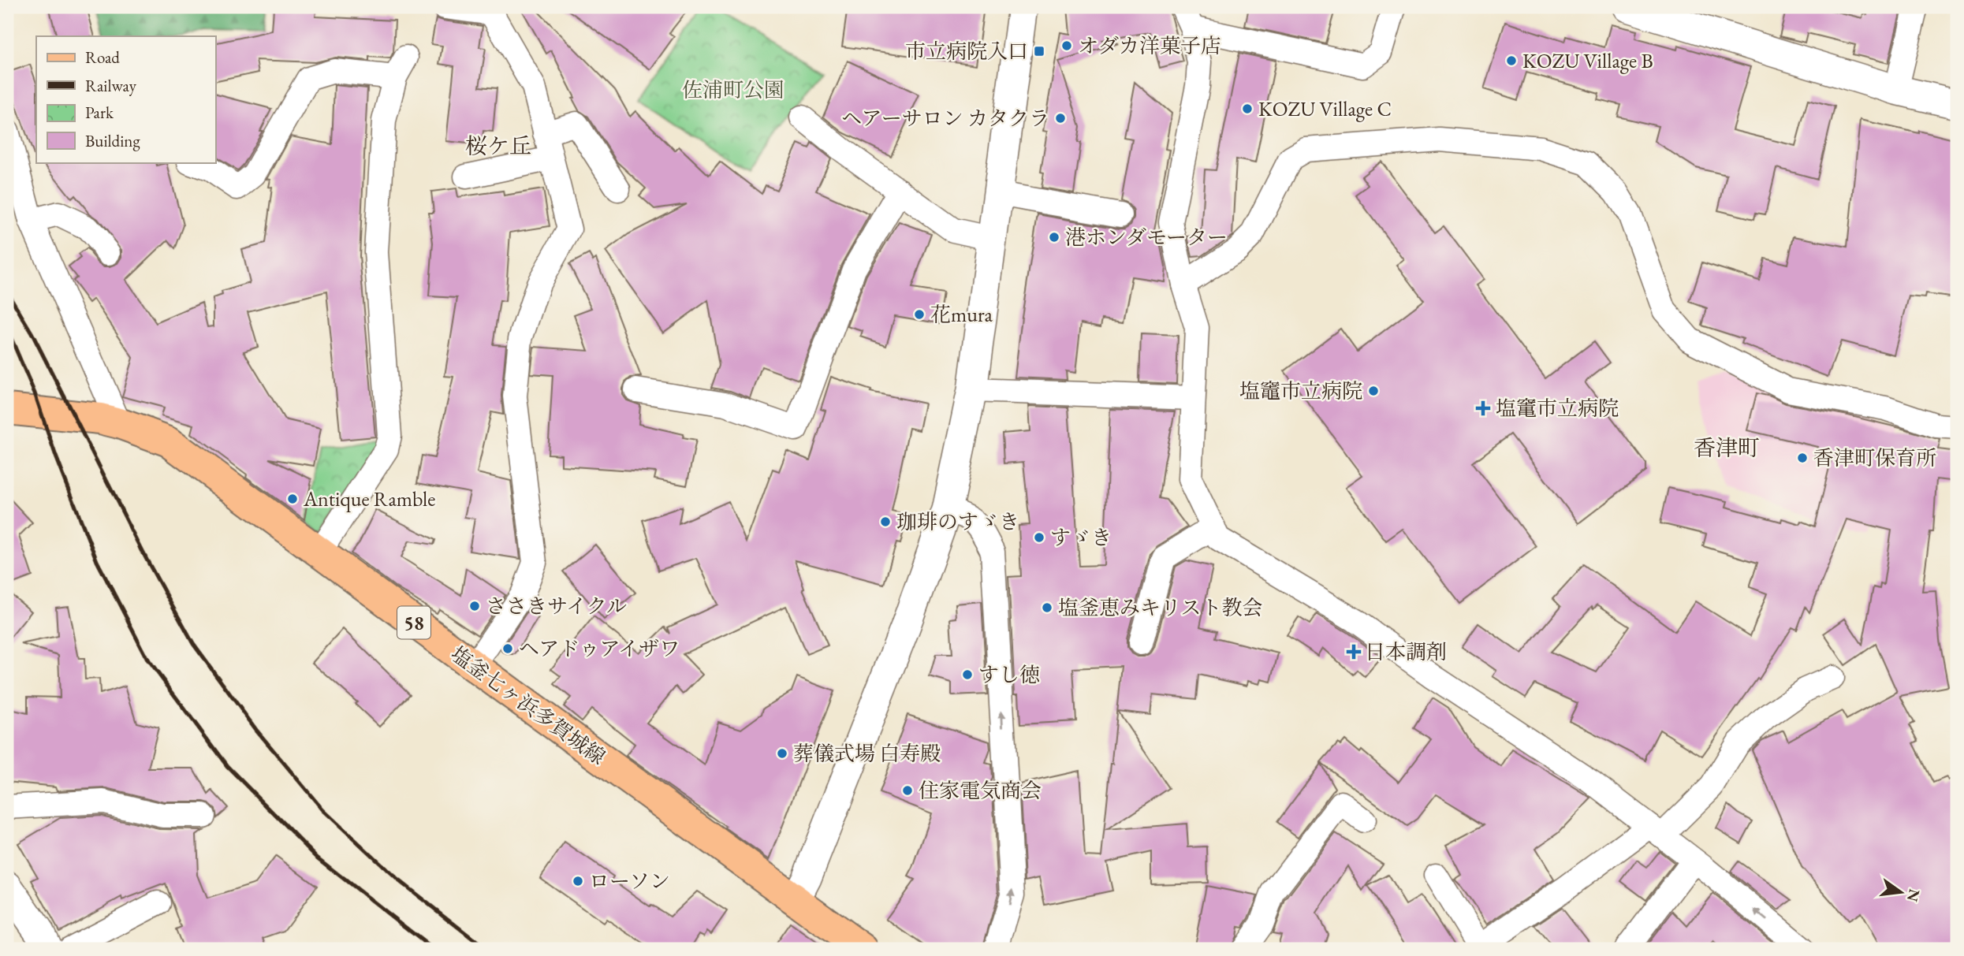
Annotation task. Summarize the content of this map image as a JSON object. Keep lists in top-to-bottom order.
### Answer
{
  "streets": {
    "main road": ["58", "塩釜七ヶ浜多賀城線"]
  },
  "districts": ["桜ケ丘", "香津町"],
  "parks": ["佐浦町公園"],
  "places": {
    "other": [
      "オダカ洋菓子店",
      "KOZU Village B",
      "KOZU Village C",
      "ヘアーサロン カタクラ",
      "港ホンダモーター",
      "花mura",
      "塩竈市立病院",
      "香津町保育所",
      "Antique Ramble",
      "珈琲のすゞき",
      "すゞき",
      "ささきサイクル",
      "塩釜恵みキリスト教会",
      "ヘアドゥアイザワ",
      "すし徳",
      "葬儀式場 白寿殿",
      "住家電気商会",
      "ローソン"
    ],
    "transit": ["市立病院入口"],
    "health": ["塩竃市立病院", "日本調剤"]
  },
  "legend": [
    "Road",
    "Railway",
    "Park",
    "Building"
  ],
  "north": "right"
}
